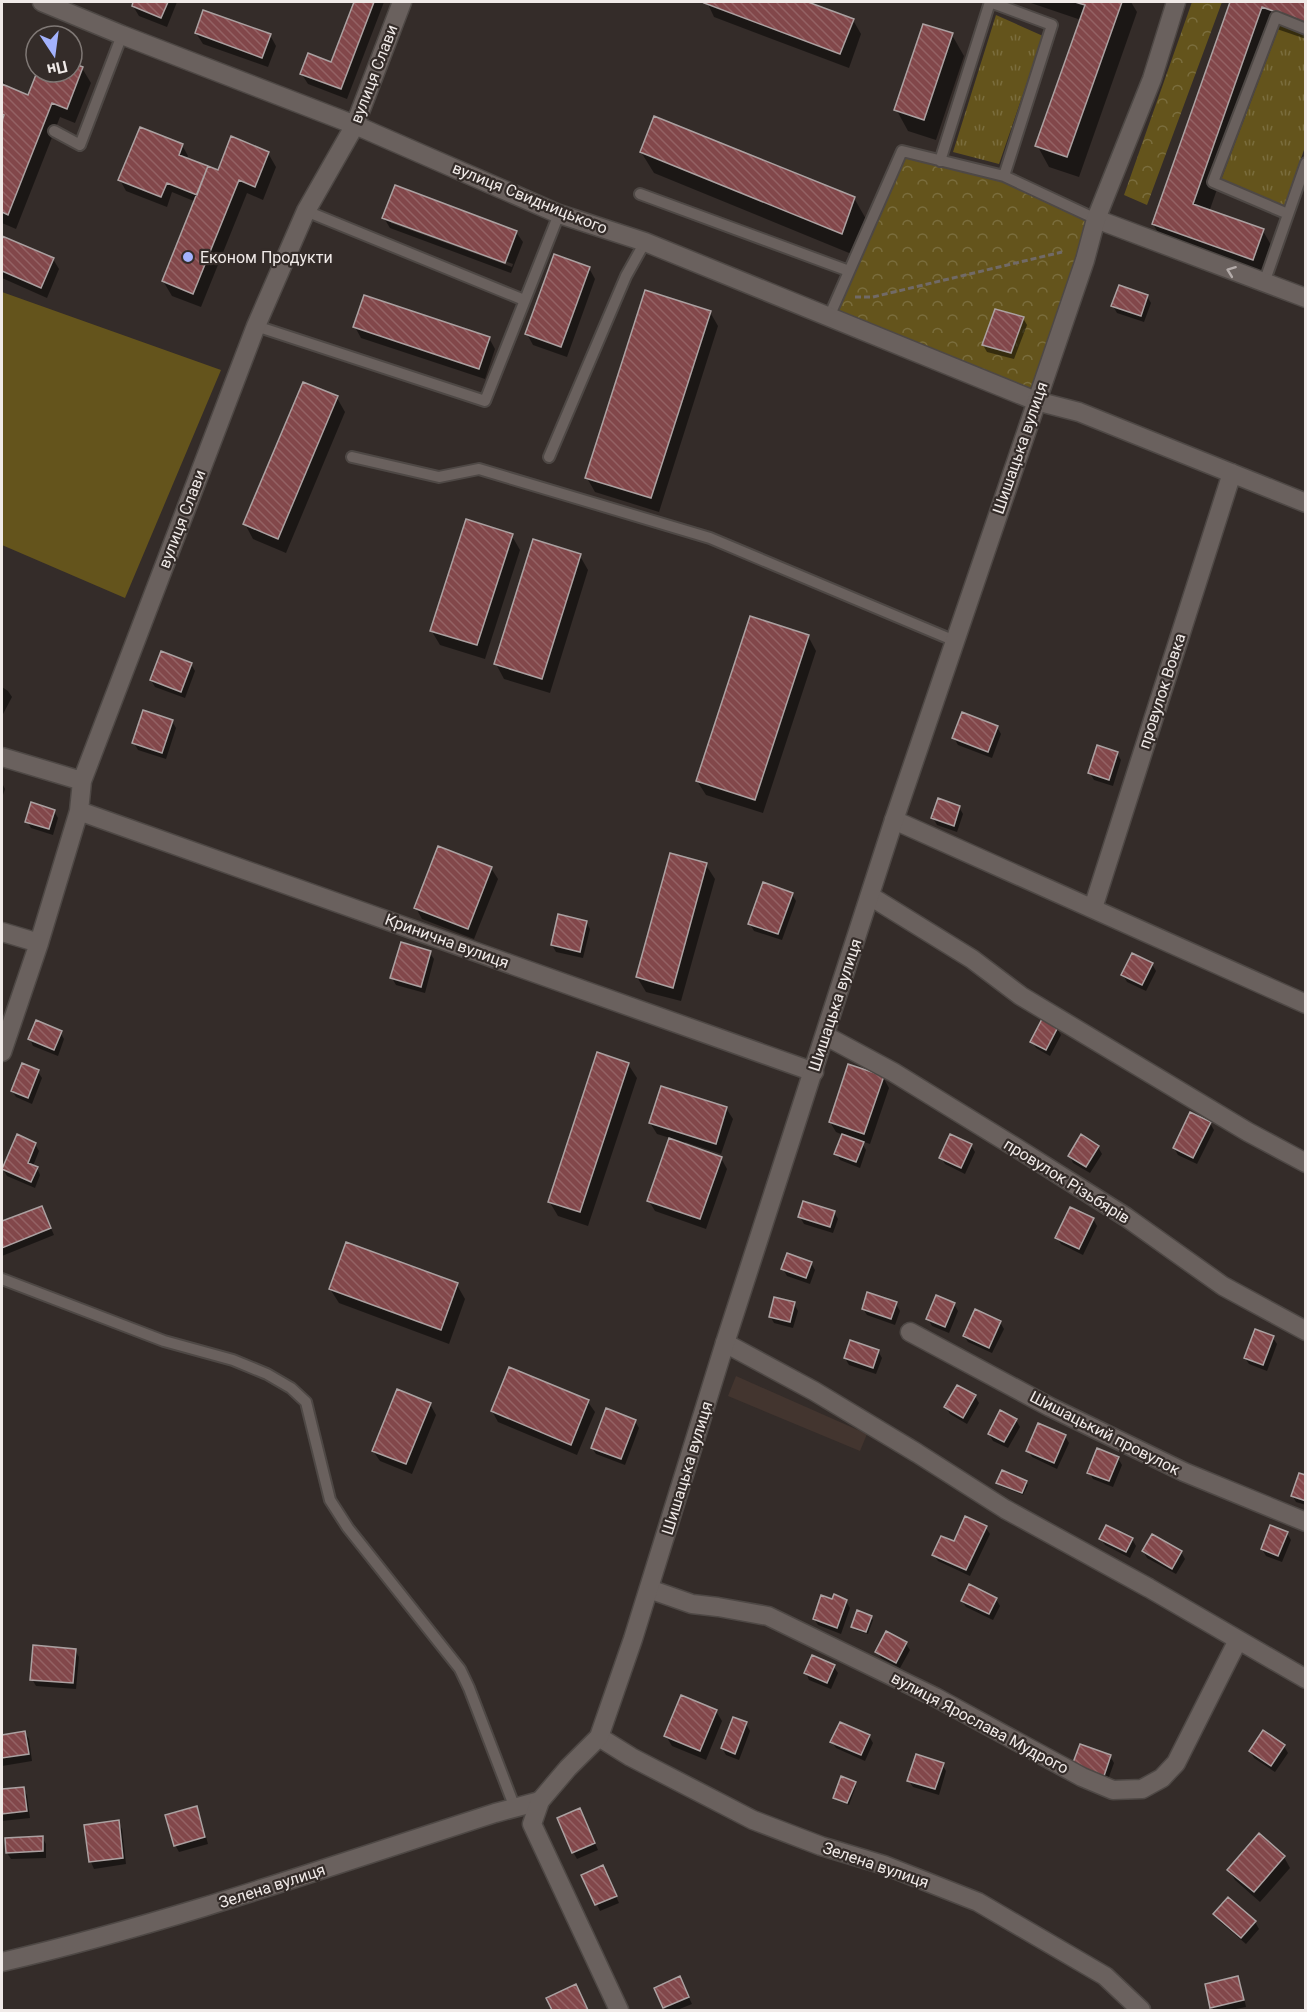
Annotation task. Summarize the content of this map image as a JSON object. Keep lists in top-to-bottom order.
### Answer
{
  "streets": {
    "street": [
      "вулиця Слави",
      "вулиця Свидницького",
      "Шишацька вулиця",
      "провулок Вовка",
      "Кринична вулиця",
      "провулок Різьбярів",
      "Шишацький провулок",
      "вулиця Ярослава Мудрого",
      "Зелена вулиця"
    ]
  },
  "crossings": [
    ["вулиця Слави", "вулиця Свидницького"],
    ["вулиця Слави", "Кринична вулиця"],
    ["вулиця Свидницького", "Шишацька вулиця"],
    ["вулиця Свидницького", "провулок Вовка"],
    ["Шишацька вулиця", "Кринична вулиця"],
    ["Шишацька вулиця", "провулок Різьбярів"],
    ["Шишацька вулиця", "вулиця Ярослава Мудрого"],
    ["Шишацька вулиця", "Зелена вулиця"]
  ],
  "places": ["Економ Продукти"],
  "north": "bottom"
}
